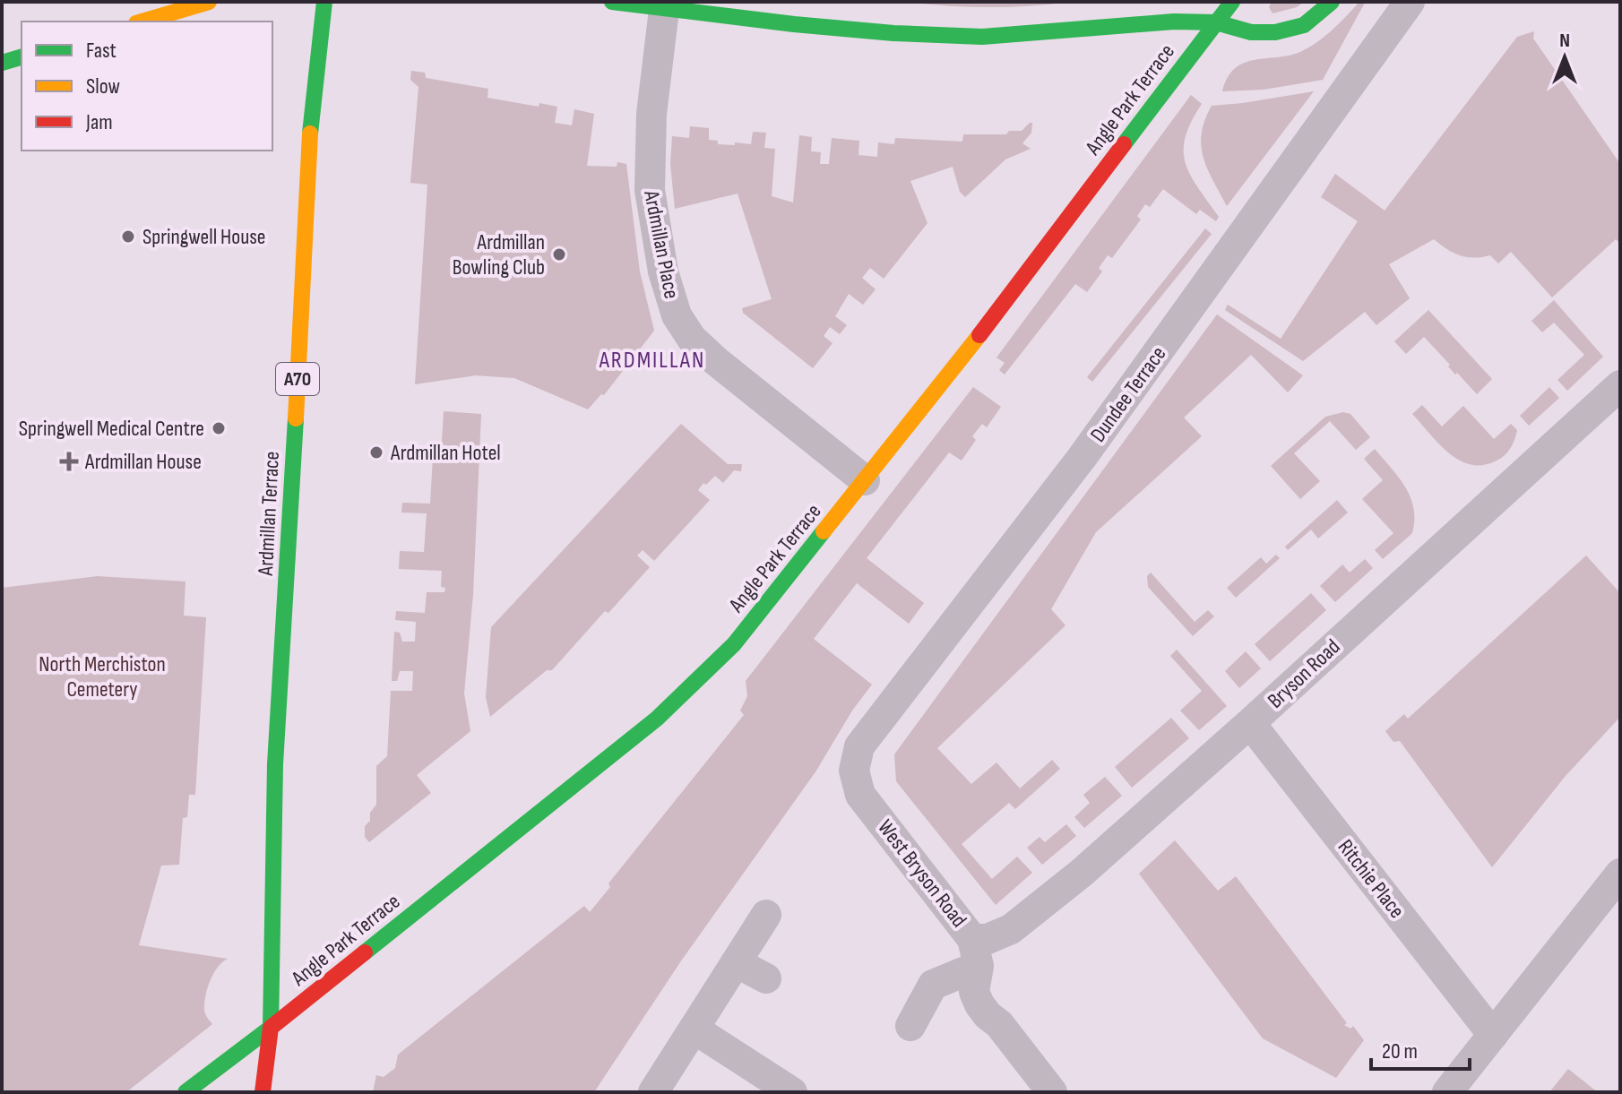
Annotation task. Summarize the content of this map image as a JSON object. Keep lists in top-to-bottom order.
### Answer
{
  "streets": {
    "street": [
      "Angle Park Terrace",
      "Ardmillan Place",
      "A70",
      "Dundee Terrace",
      "Ardmillan Terrace",
      "Bryson Road",
      "West Bryson Road",
      "Ritchie Place"
    ]
  },
  "crossings": [
    ["Angle Park Terrace", "Ardmillan Place"],
    ["Angle Park Terrace", "Ardmillan Terrace"],
    ["Dundee Terrace", "West Bryson Road"],
    ["Bryson Road", "West Bryson Road"],
    ["Bryson Road", "Ritchie Place"]
  ],
  "districts": ["ARDMILLAN"],
  "parks": ["North Merchiston Cemetery"],
  "places": {
    "other": [
      "Springwell House",
      "Ardmillan Bowling Club",
      "Springwell Medical Centre",
      "Ardmillan Hotel"
    ],
    "health": ["Ardmillan House"]
  },
  "legend": ["Fast", "Slow", "Jam"],
  "scale_bar": "20 m",
  "north": "top"
}
